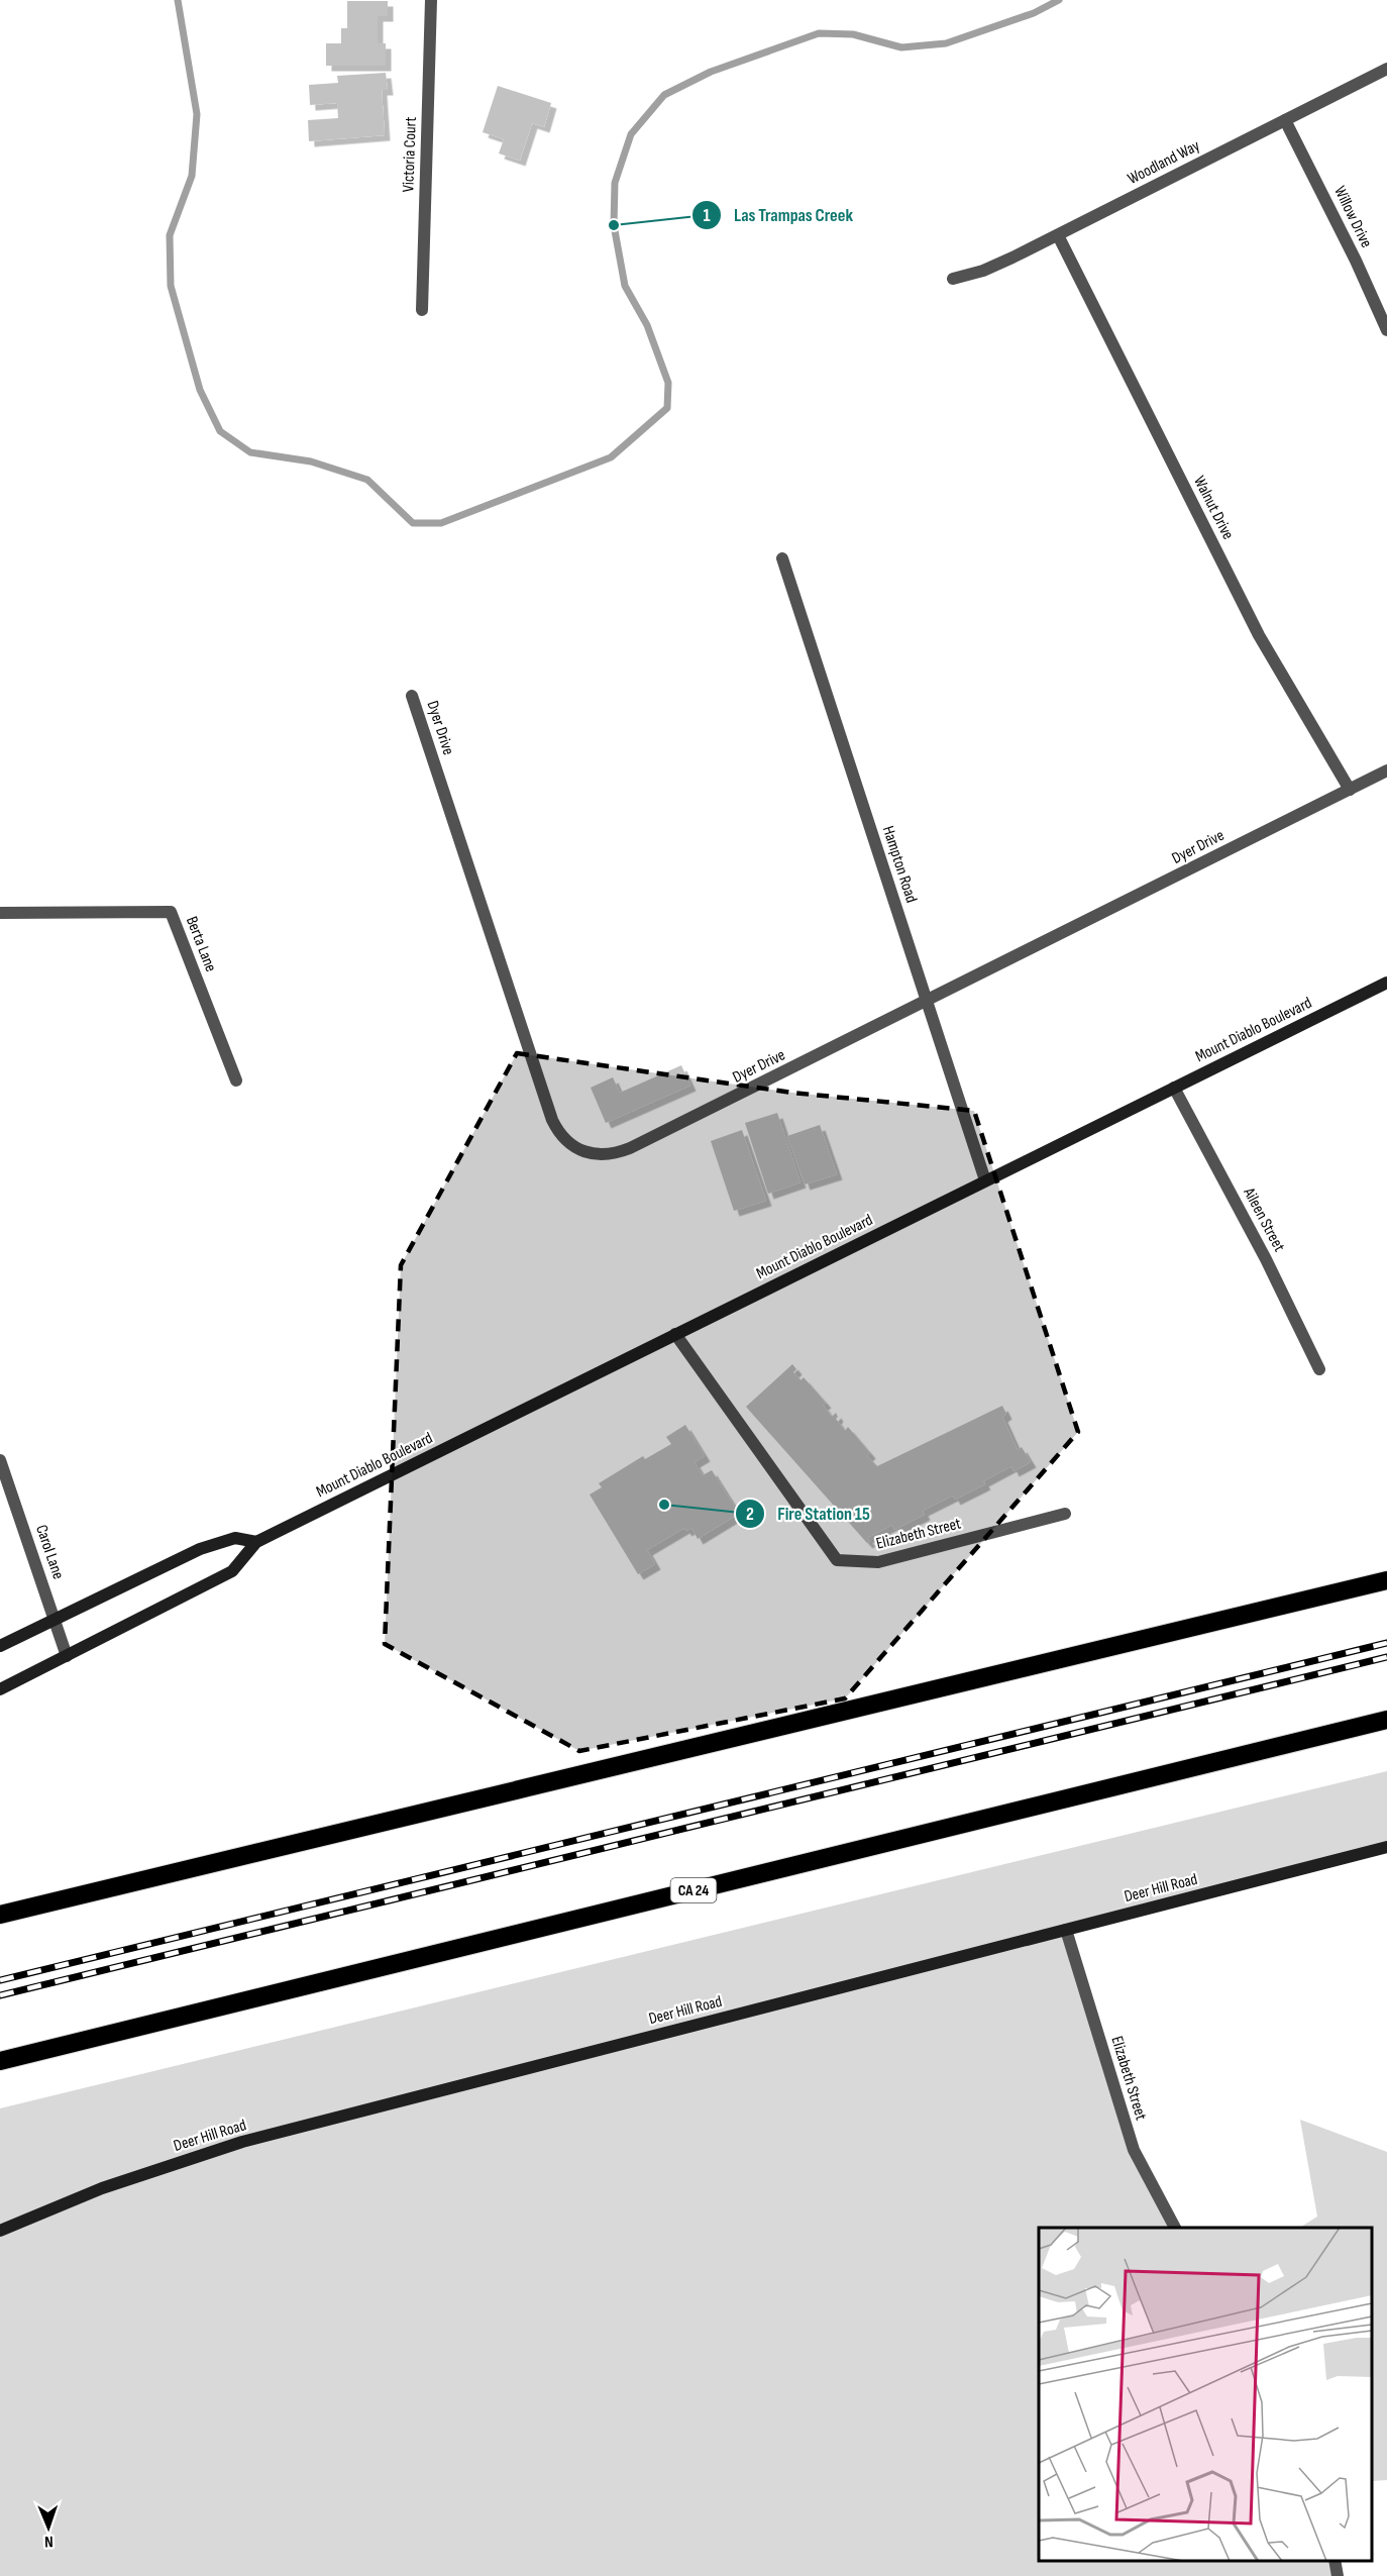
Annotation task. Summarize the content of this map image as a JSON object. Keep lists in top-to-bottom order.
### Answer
{
  "streets": {
    "highway": ["CA 24"],
    "main road": ["Mount Diablo Boulevard", "Deer Hill Road"],
    "street": [
      "Victoria Court",
      "Woodland Way",
      "Willow Drive",
      "Walnut Drive",
      "Dyer Drive",
      "Hampton Road",
      "Berta Lane",
      "Aileen Street",
      "Elizabeth Street",
      "Carol Lane"
    ]
  },
  "crossings": [
    ["Woodland Way", "Willow Drive"],
    ["Woodland Way", "Walnut Drive"],
    ["Walnut Drive", "Dyer Drive"],
    ["Dyer Drive", "Hampton Road"],
    ["Hampton Road", "Mount Diablo Boulevard"],
    ["Mount Diablo Boulevard", "Aileen Street"],
    ["Mount Diablo Boulevard", "Elizabeth Street"],
    ["Mount Diablo Boulevard", "Carol Lane"],
    ["Elizabeth Street", "Deer Hill Road"]
  ],
  "places": ["Las Trampas Creek", "Fire Station 15"],
  "north": "bottom"
}
